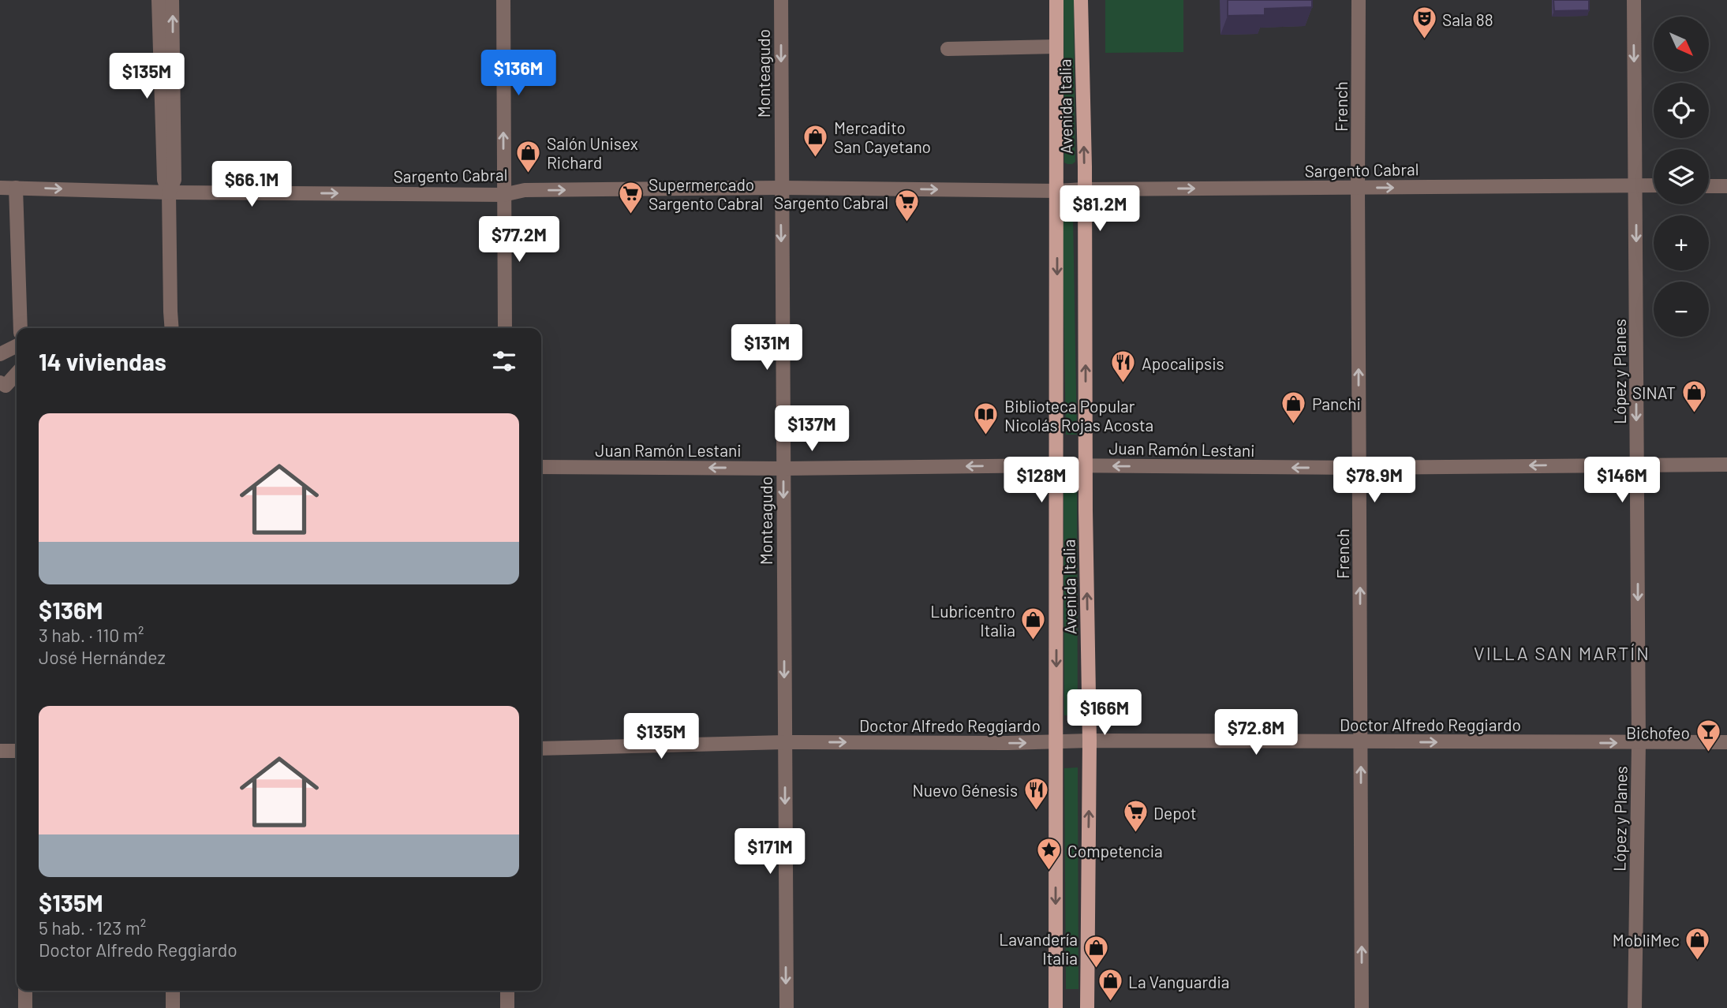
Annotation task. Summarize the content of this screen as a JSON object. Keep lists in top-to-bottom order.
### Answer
{
  "streets": {
    "main road": ["Avenida Italia"],
    "street": [
      "Monteagudo",
      "French",
      "Sargento Cabral",
      "López y Planes",
      "Juan Ramón Lestani",
      "Doctor Alfredo Reggiardo"
    ]
  },
  "crossings": [
    ["Monteagudo", "Sargento Cabral"],
    ["Monteagudo", "Juan Ramón Lestani"],
    ["Monteagudo", "Doctor Alfredo Reggiardo"],
    ["Avenida Italia", "Sargento Cabral"],
    ["Avenida Italia", "Juan Ramón Lestani"],
    ["Avenida Italia", "Doctor Alfredo Reggiardo"],
    ["French", "Sargento Cabral"],
    ["French", "Juan Ramón Lestani"],
    ["French", "Doctor Alfredo Reggiardo"],
    ["Sargento Cabral", "López y Planes"],
    ["López y Planes", "Juan Ramón Lestani"],
    ["López y Planes", "Doctor Alfredo Reggiardo"]
  ],
  "one_way": [
    "Monteagudo",
    "French",
    "Sargento Cabral",
    "López y Planes",
    "Juan Ramón Lestani",
    "Doctor Alfredo Reggiardo"
  ],
  "districts": ["VILLA SAN MARTÍN"],
  "places": {
    "theatre": ["Sala 88"],
    "shop": [
      "Mercadito San Cayetano",
      "Salón Unisex Richard",
      "SINAT",
      "Panchi",
      "Lubricentro Italia",
      "MobliMec",
      "Lavandería Italia",
      "La Vanguardia"
    ],
    "supermarket": ["Supermercado Sargento Cabral", "Sargento Cabral", "Depot"],
    "restaurant": ["Apocalipsis", "Nuevo Génesis"],
    "library": ["Biblioteca Popular Nicolás Rojas Acosta"],
    "bar": ["Bichofeo"],
    "place": ["Competencia"]
  },
  "north": "bottom right",
  "page": {
    "map_buttons": ["+", "−"],
    "price": [
      "$136M",
      "$135M",
      "$66.1M",
      "$81.2M",
      "$77.2M",
      "$131M",
      "$137M",
      "$128M",
      "$78.9M",
      "$146M",
      "$166M",
      "$72.8M",
      "$135M",
      "$171M"
    ],
    "heading": "14 viviendas",
    "list": [
      {
        "name": "$136M",
        "note": "3 hab. · 110 m² · José Hernández"
      },
      {
        "name": "$135M",
        "note": "5 hab. · 123 m² · Doctor Alfredo Reggiardo"
      }
    ]
  }
}
